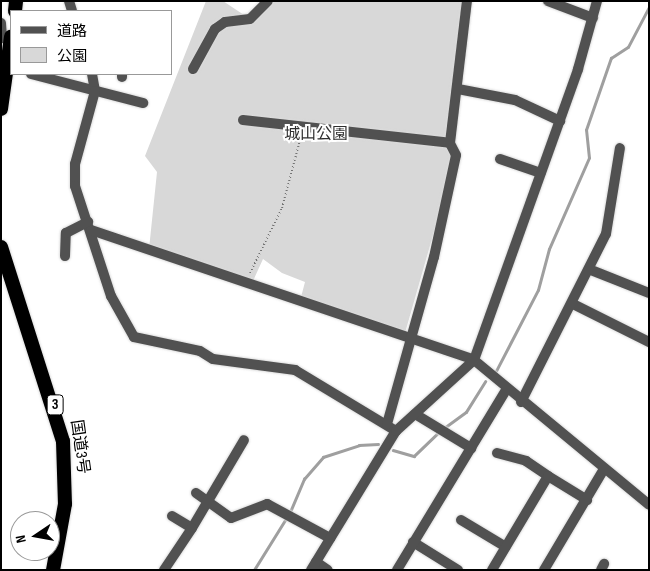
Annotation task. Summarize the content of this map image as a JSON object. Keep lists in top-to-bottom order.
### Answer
{
  "streets": {
    "highway": ["3", "国道3号"]
  },
  "parks": ["城山公園"],
  "legend": ["道路", "公園"],
  "north": "left"
}
